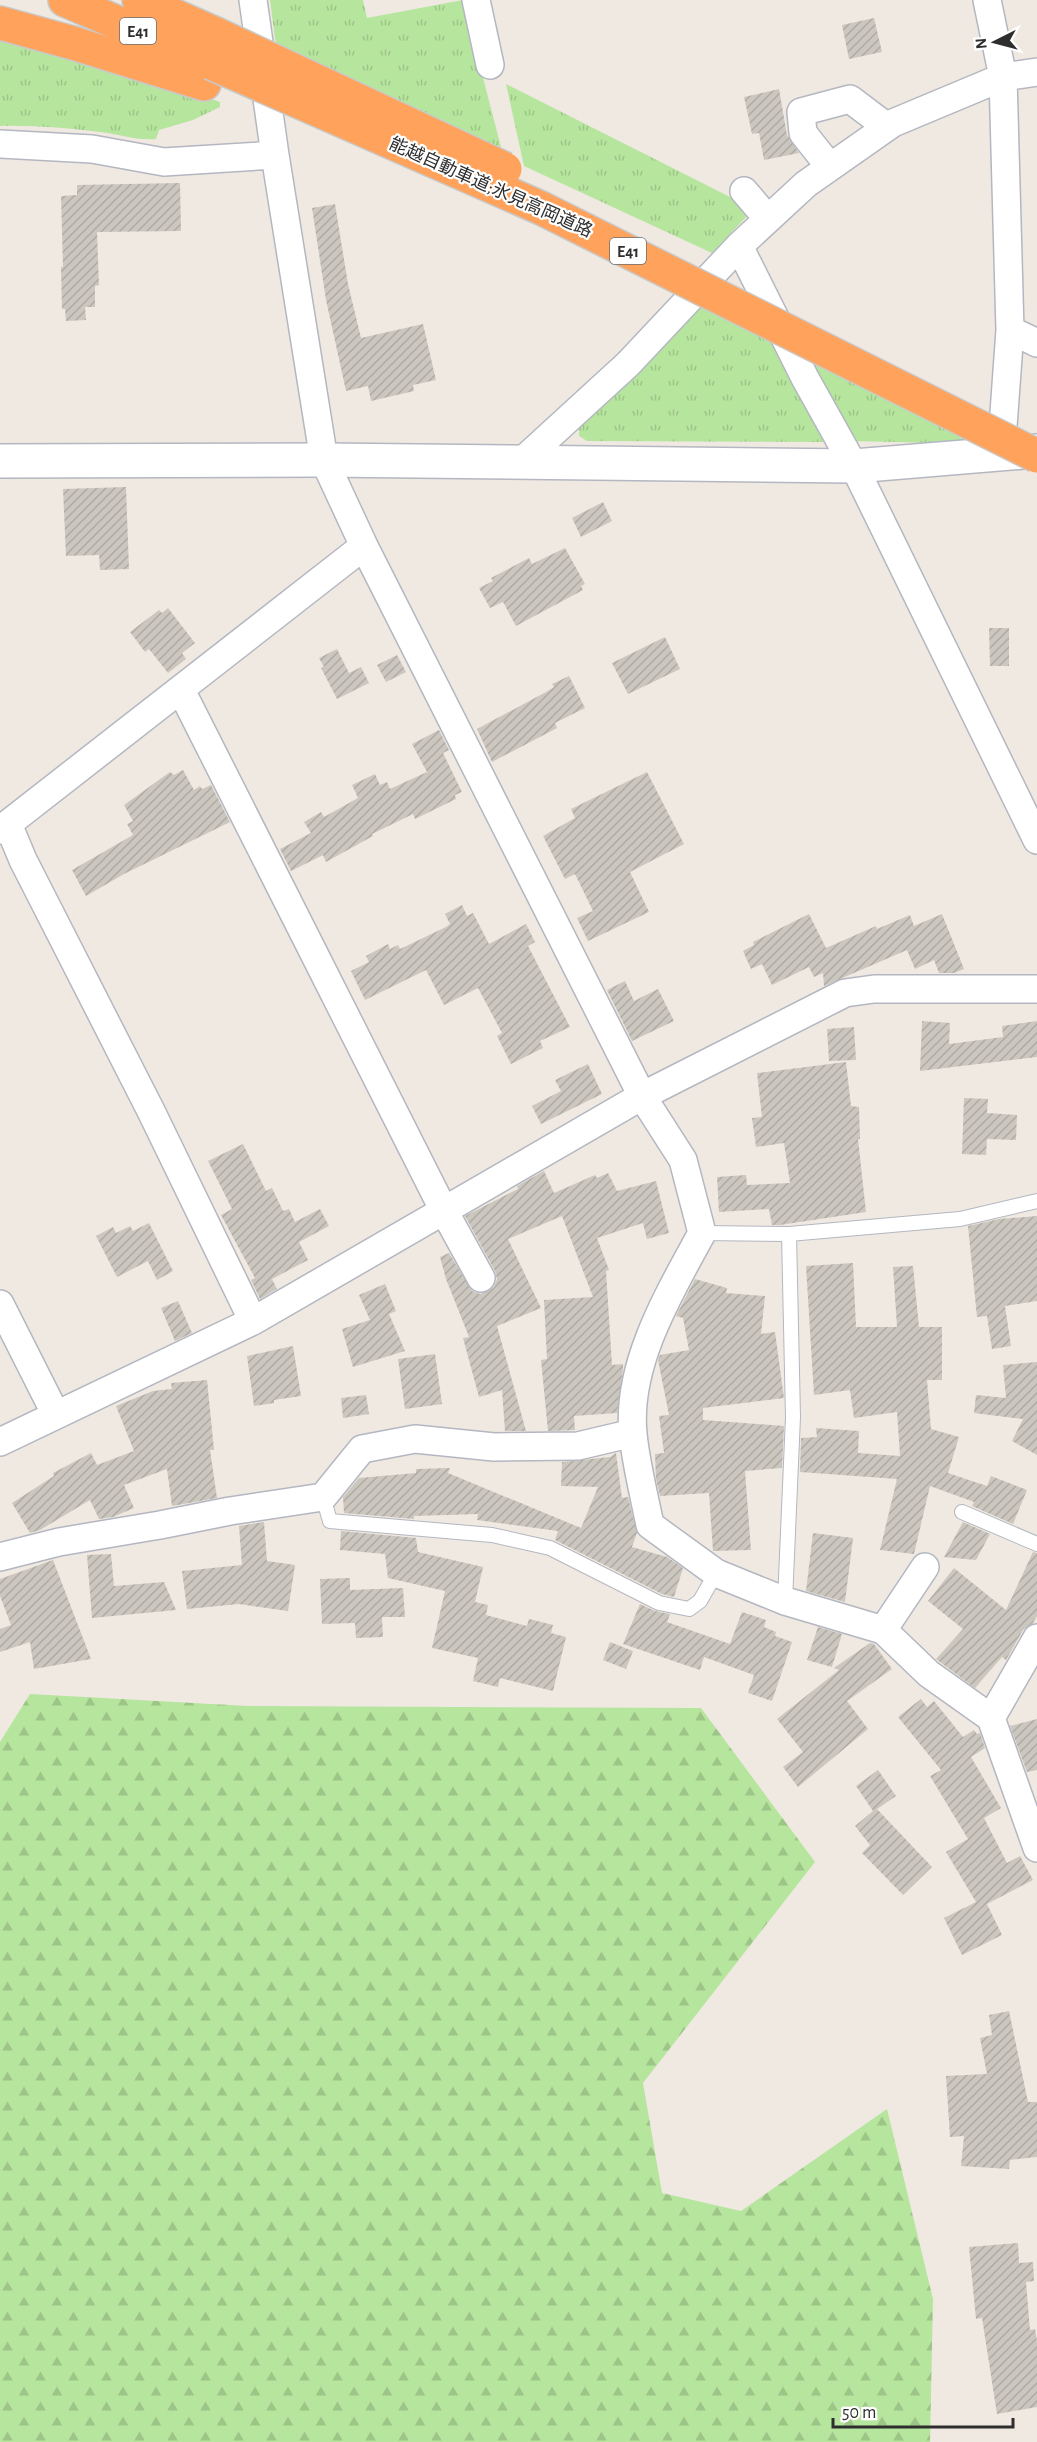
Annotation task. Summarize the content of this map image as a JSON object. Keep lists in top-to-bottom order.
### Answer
{
  "streets": {
    "highway": ["E41", "能越自動車道;氷見高岡道路"]
  },
  "scale_bar": "50 m",
  "north": "left"
}
